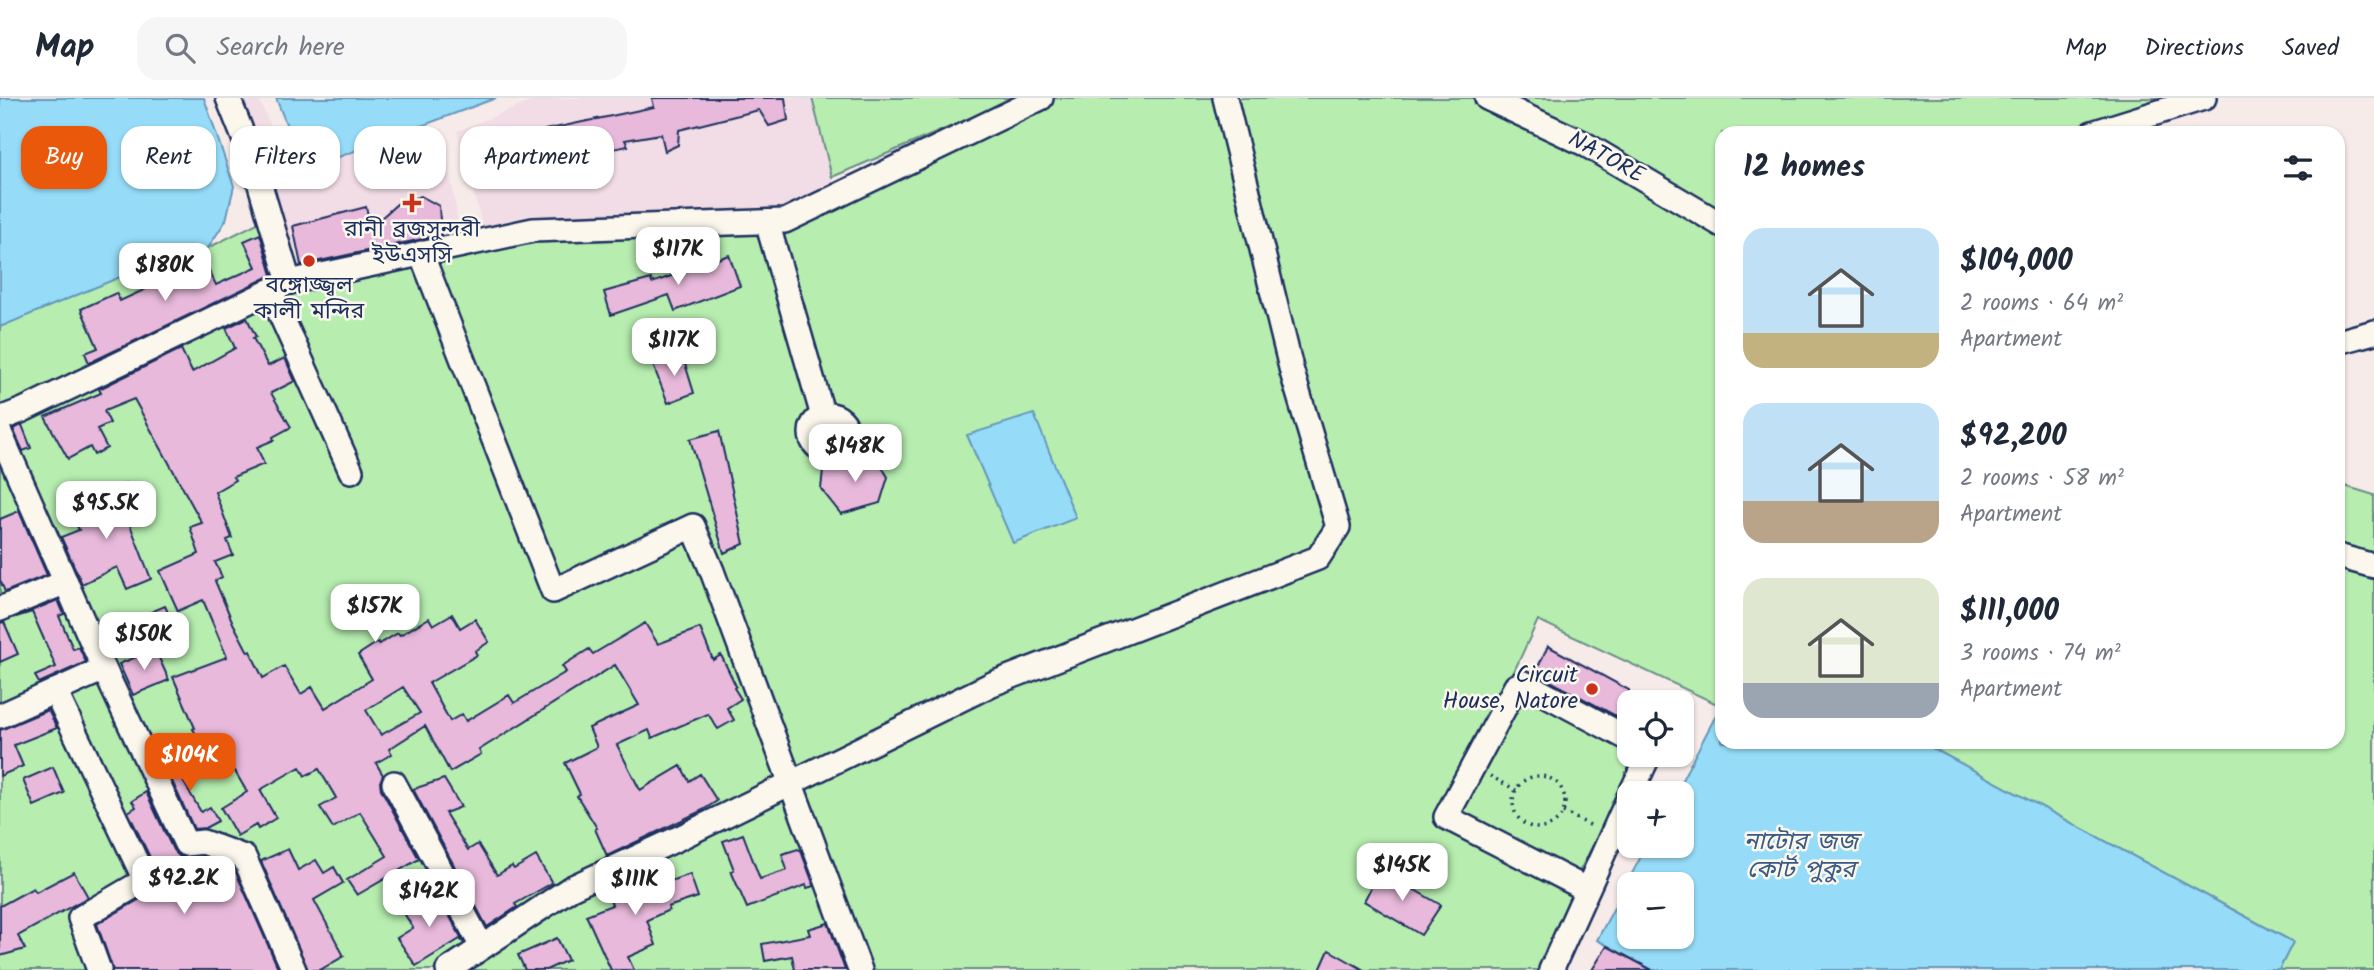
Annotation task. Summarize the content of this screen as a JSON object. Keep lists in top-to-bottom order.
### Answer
{
  "streets": {
    "street": ["NATORE"]
  },
  "water": ["নাটোর জজ কোর্ট পুকুর"],
  "places": {
    "health": ["রানী ব্রজসুন্দরী ইউএসসি"],
    "other": ["বঙ্গোজ্জ্বল কালী মন্দির", "Circuit House, Natore"]
  },
  "page": {
    "header": "Map",
    "search": "Search here",
    "nav": ["Map", "Directions", "Saved"],
    "chip": [
      "Buy",
      "Rent",
      "Filters",
      "New",
      "Apartment"
    ],
    "heading": "12 homes",
    "list": [
      {
        "name": "$104,000",
        "note": "2 rooms · 64 m² · Apartment"
      },
      {
        "name": "$92,200",
        "note": "2 rooms · 58 m² · Apartment"
      },
      {
        "name": "$111,000",
        "note": "3 rooms · 74 m² · Apartment"
      }
    ],
    "price": [
      "$117K",
      "$180K",
      "$117K",
      "$148K",
      "$95.5K",
      "$157K",
      "$150K",
      "$104K",
      "$145K",
      "$92.2K",
      "$111K",
      "$142K"
    ],
    "map_buttons": ["+", "−"]
  }
}
